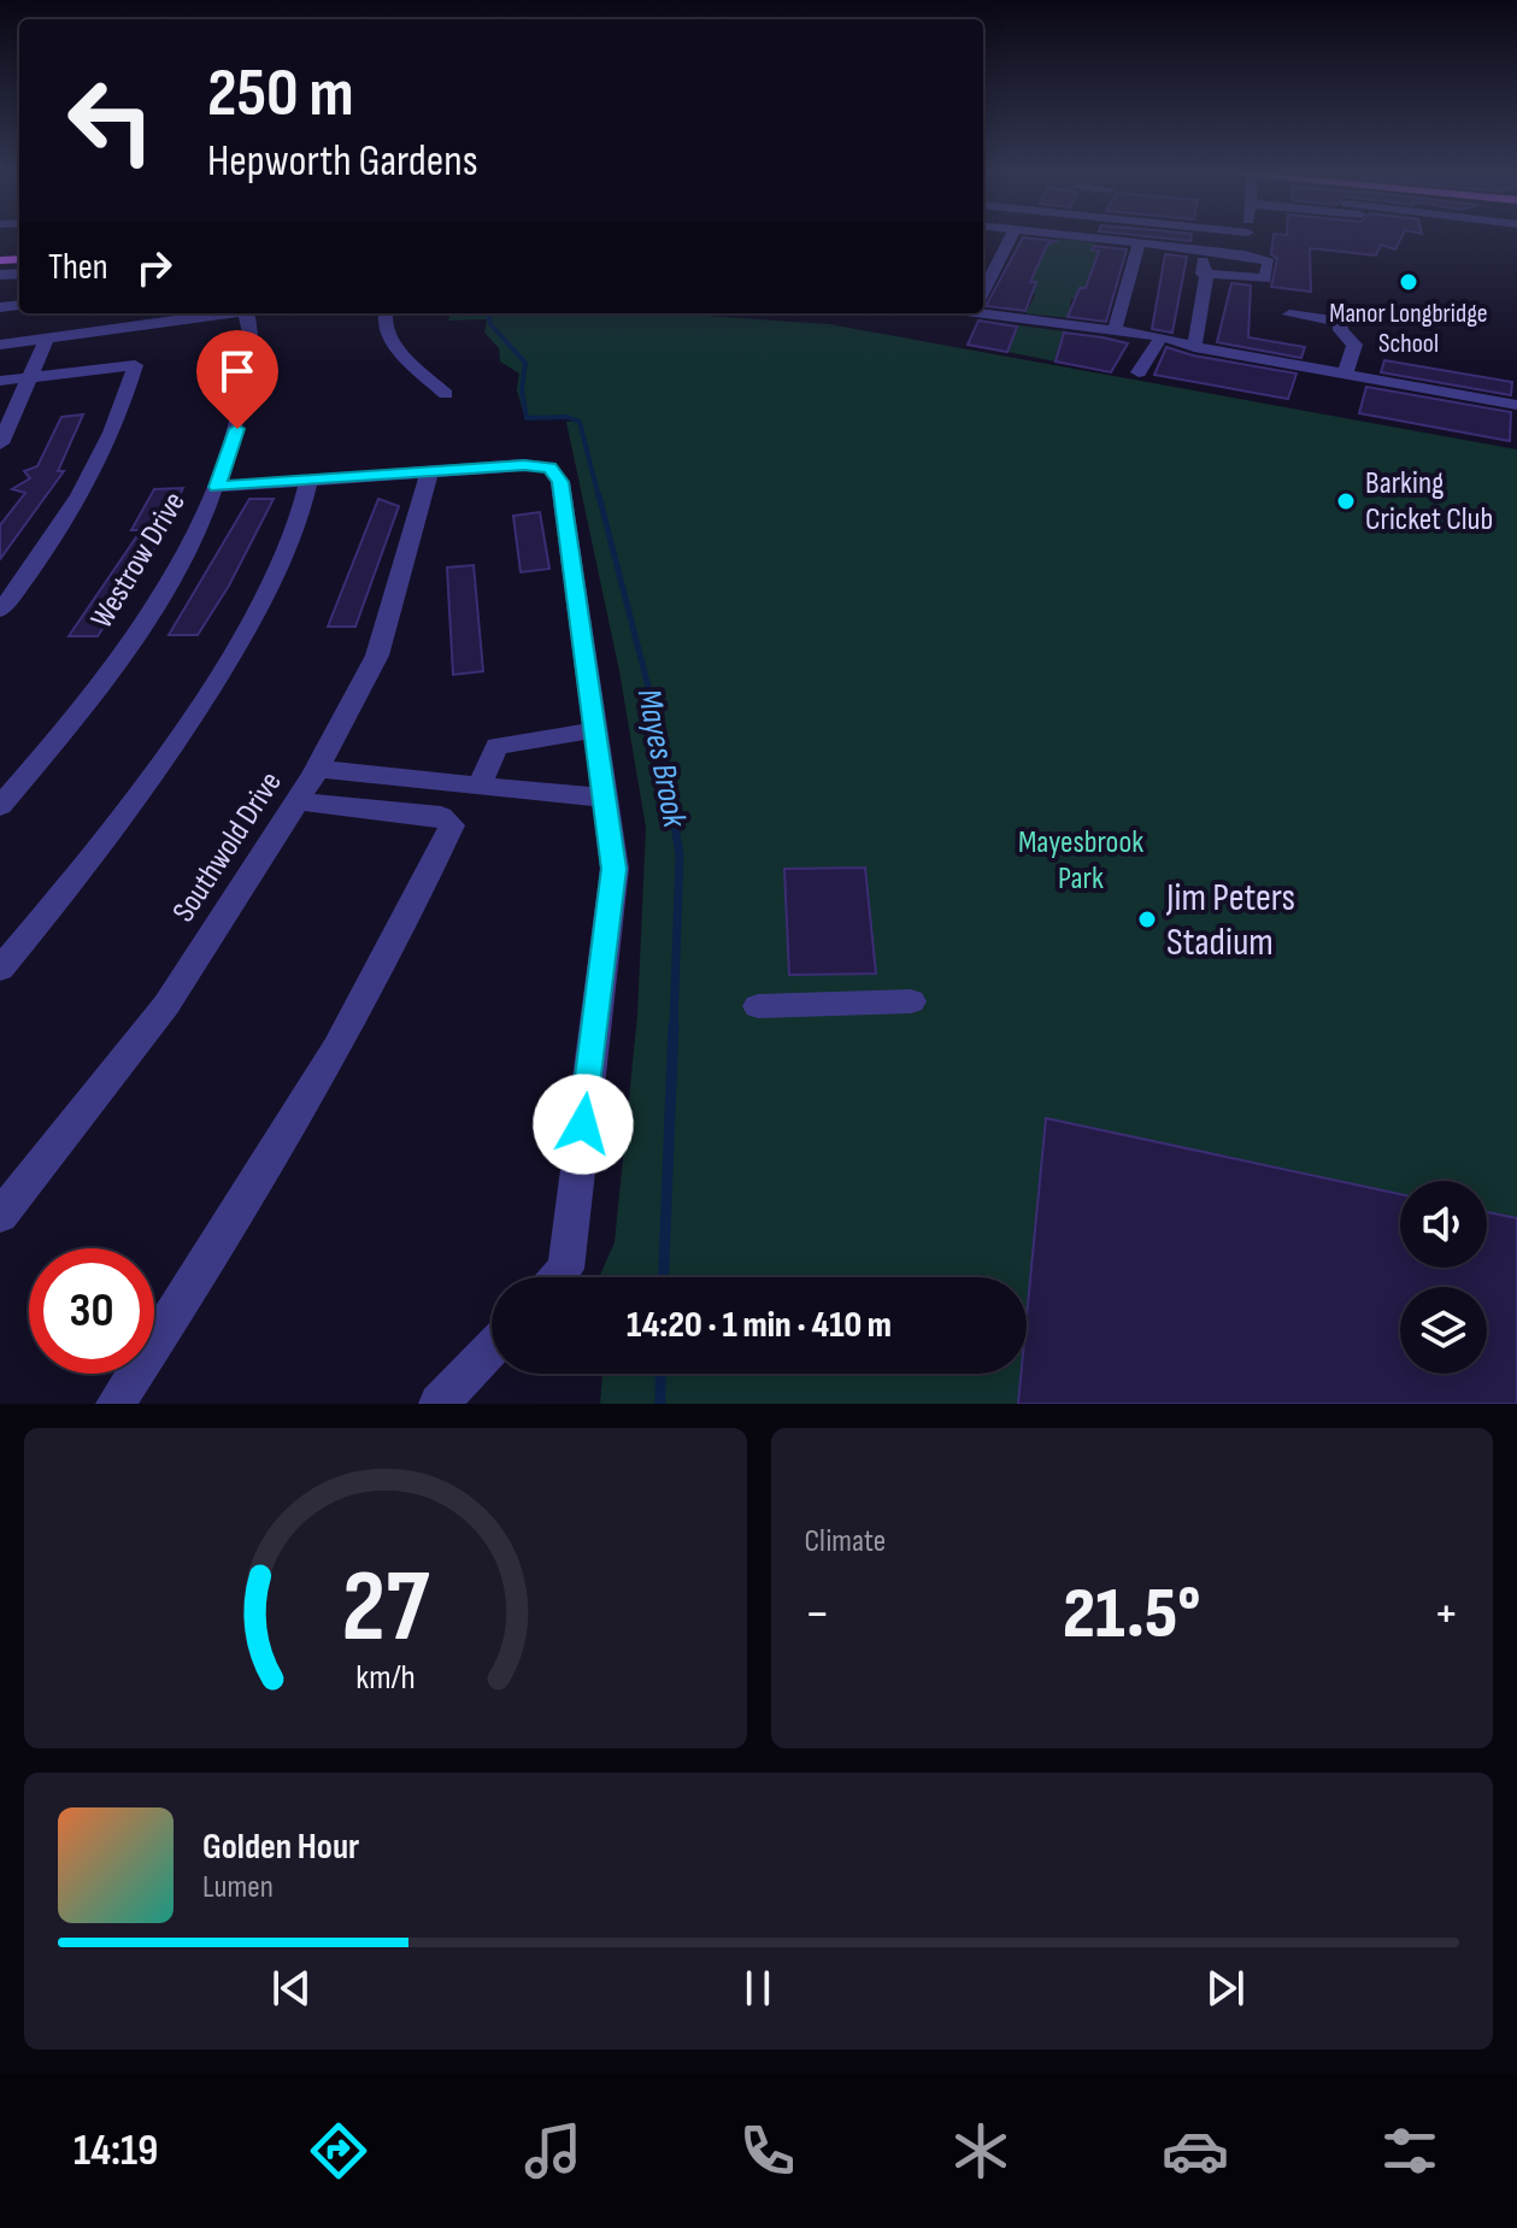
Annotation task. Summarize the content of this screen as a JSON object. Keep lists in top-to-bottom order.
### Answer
{
  "streets": {
    "street": ["Westrow Drive", "Southwold Drive"]
  },
  "water": ["Mayes Brook"],
  "parks": ["Mayesbrook Park"],
  "places": ["Manor Longbridge School", "Barking Cricket Club", "Jim Peters Stadium"],
  "page": {
    "turn": ["250 m", "Hepworth Gardens"],
    "then": "Then",
    "limit": "30",
    "trip": "14:20 · 1 min · 410 m",
    "tile": "Climate",
    "heat": ["−", "21.5°", "+"],
    "song": ["Golden Hour", "Lumen"],
    "tabs": "14:19",
    "gauge": ["27", "km/h"]
  }
}
